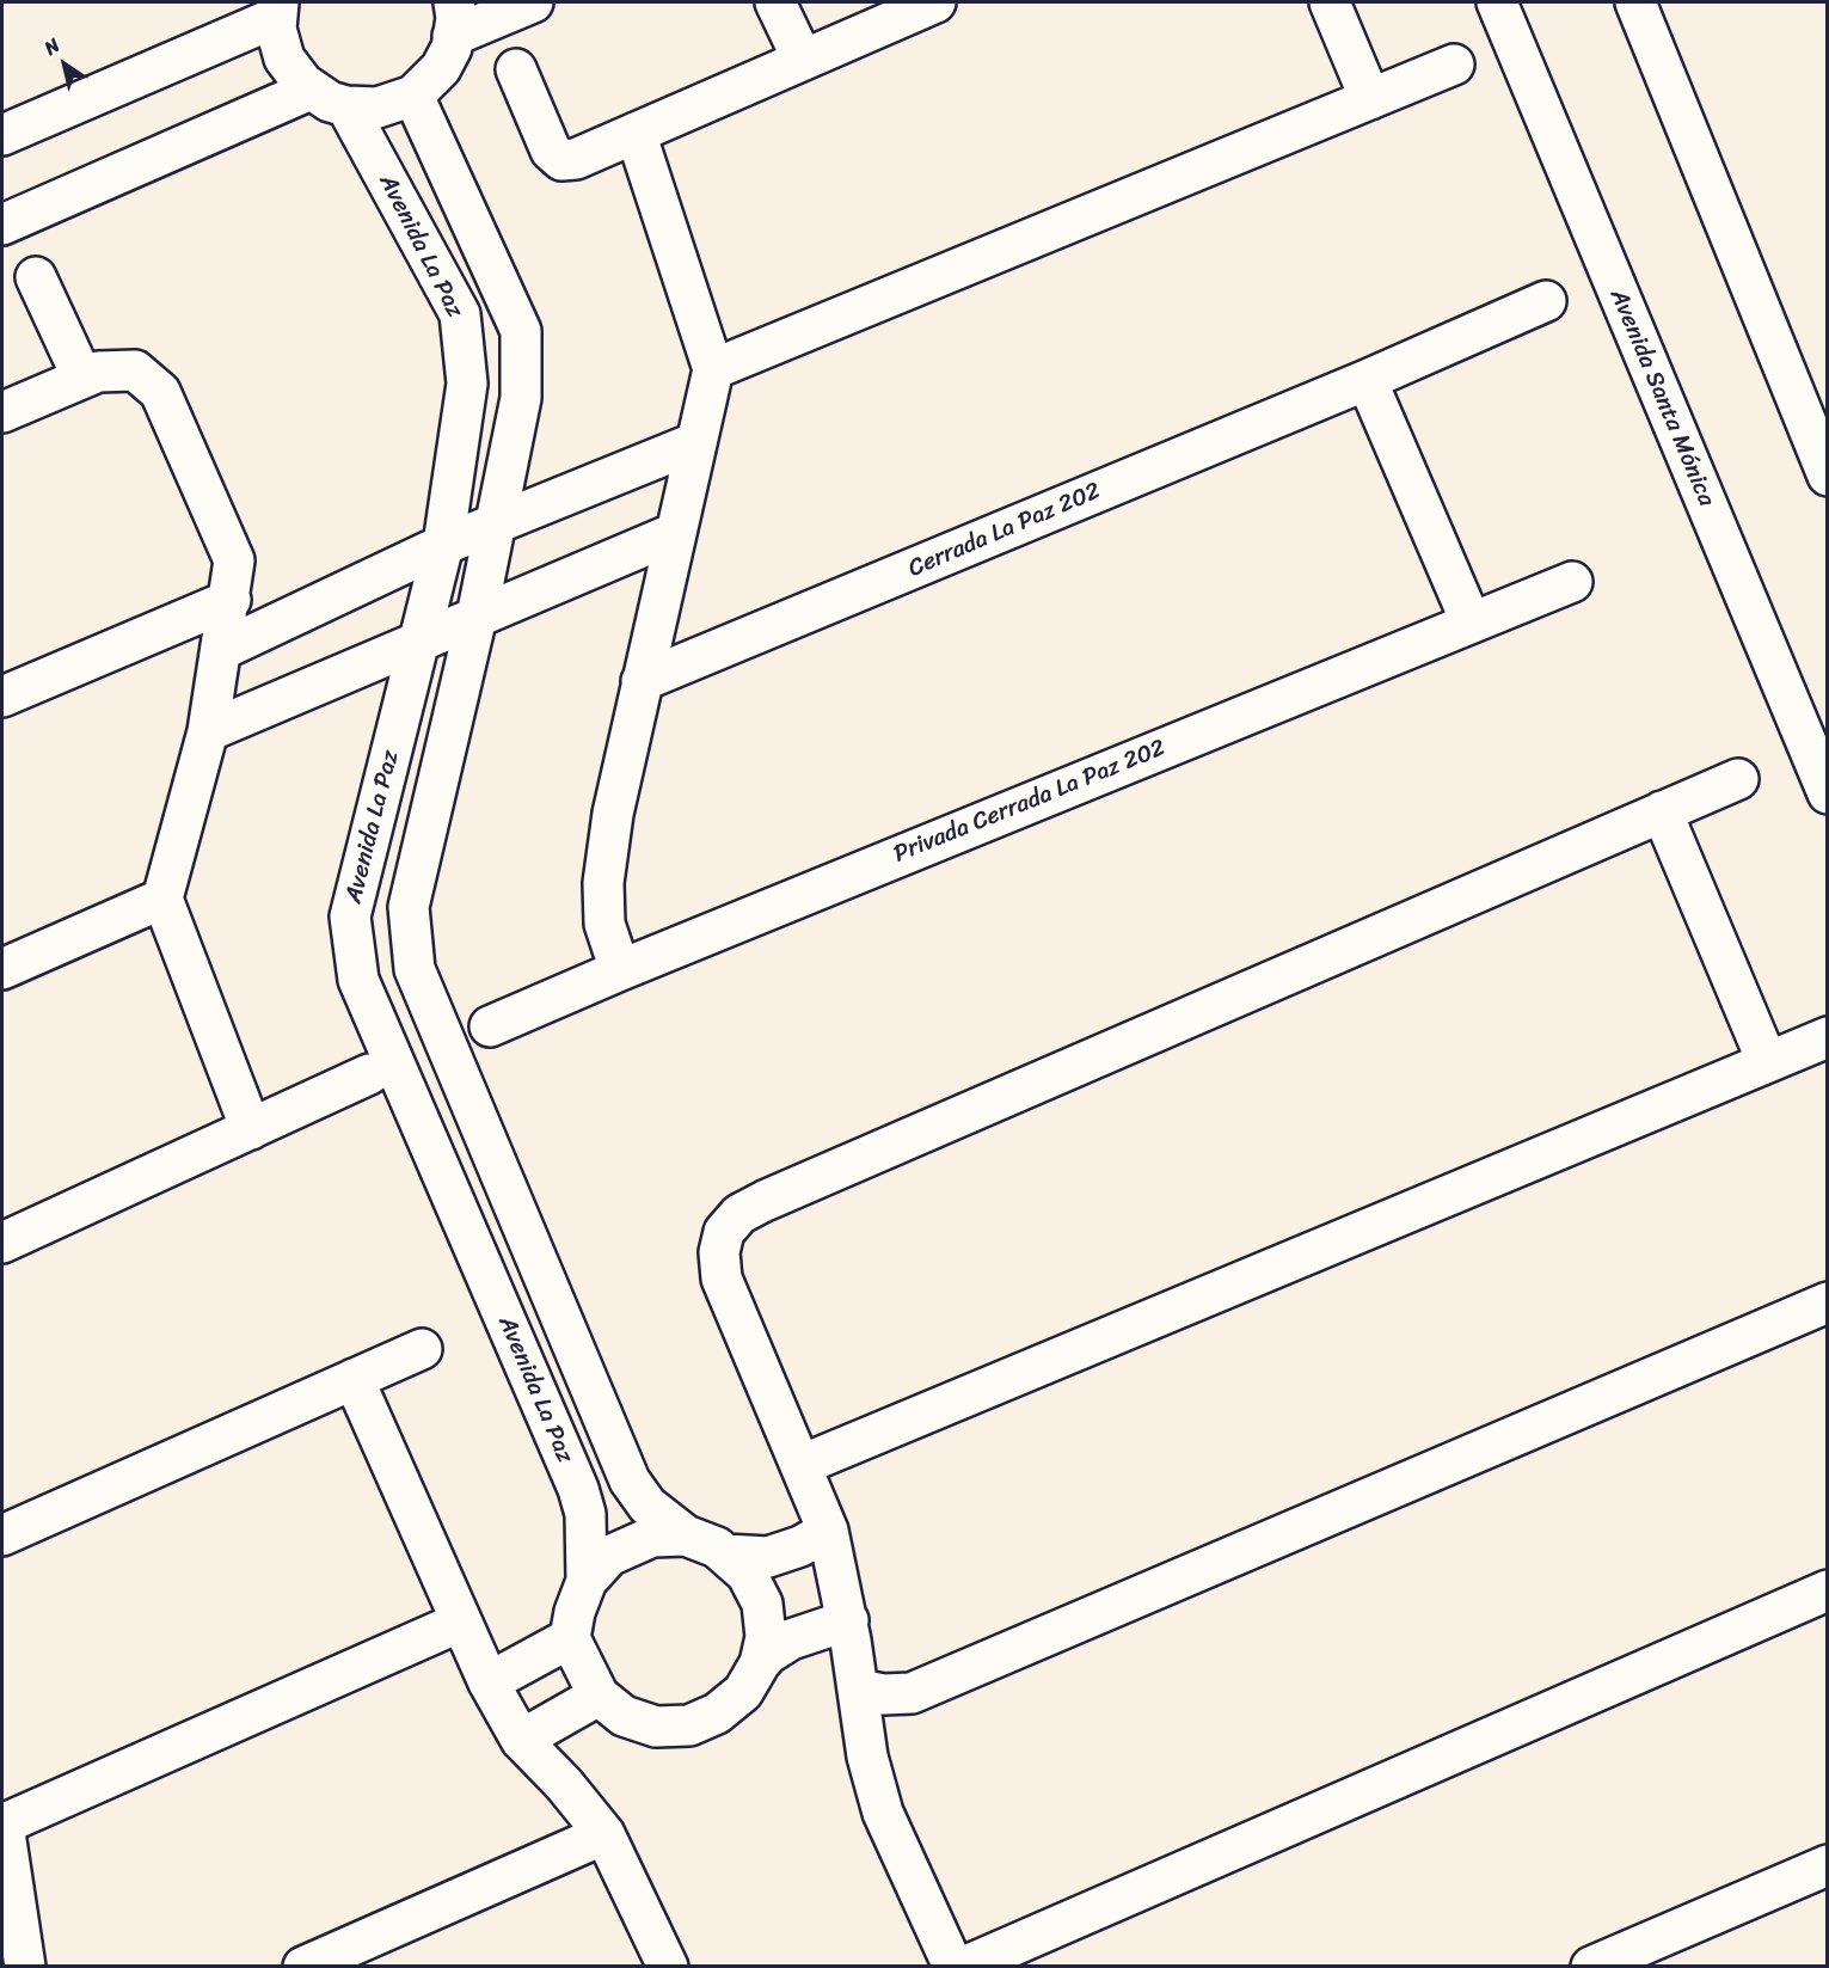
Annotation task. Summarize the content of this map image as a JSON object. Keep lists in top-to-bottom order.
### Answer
{
  "streets": {
    "street": [
      "Avenida La Paz",
      "Avenida Santa Mónica",
      "Cerrada La Paz 202",
      "Privada Cerrada La Paz 202"
    ]
  },
  "north": "top left"
}
